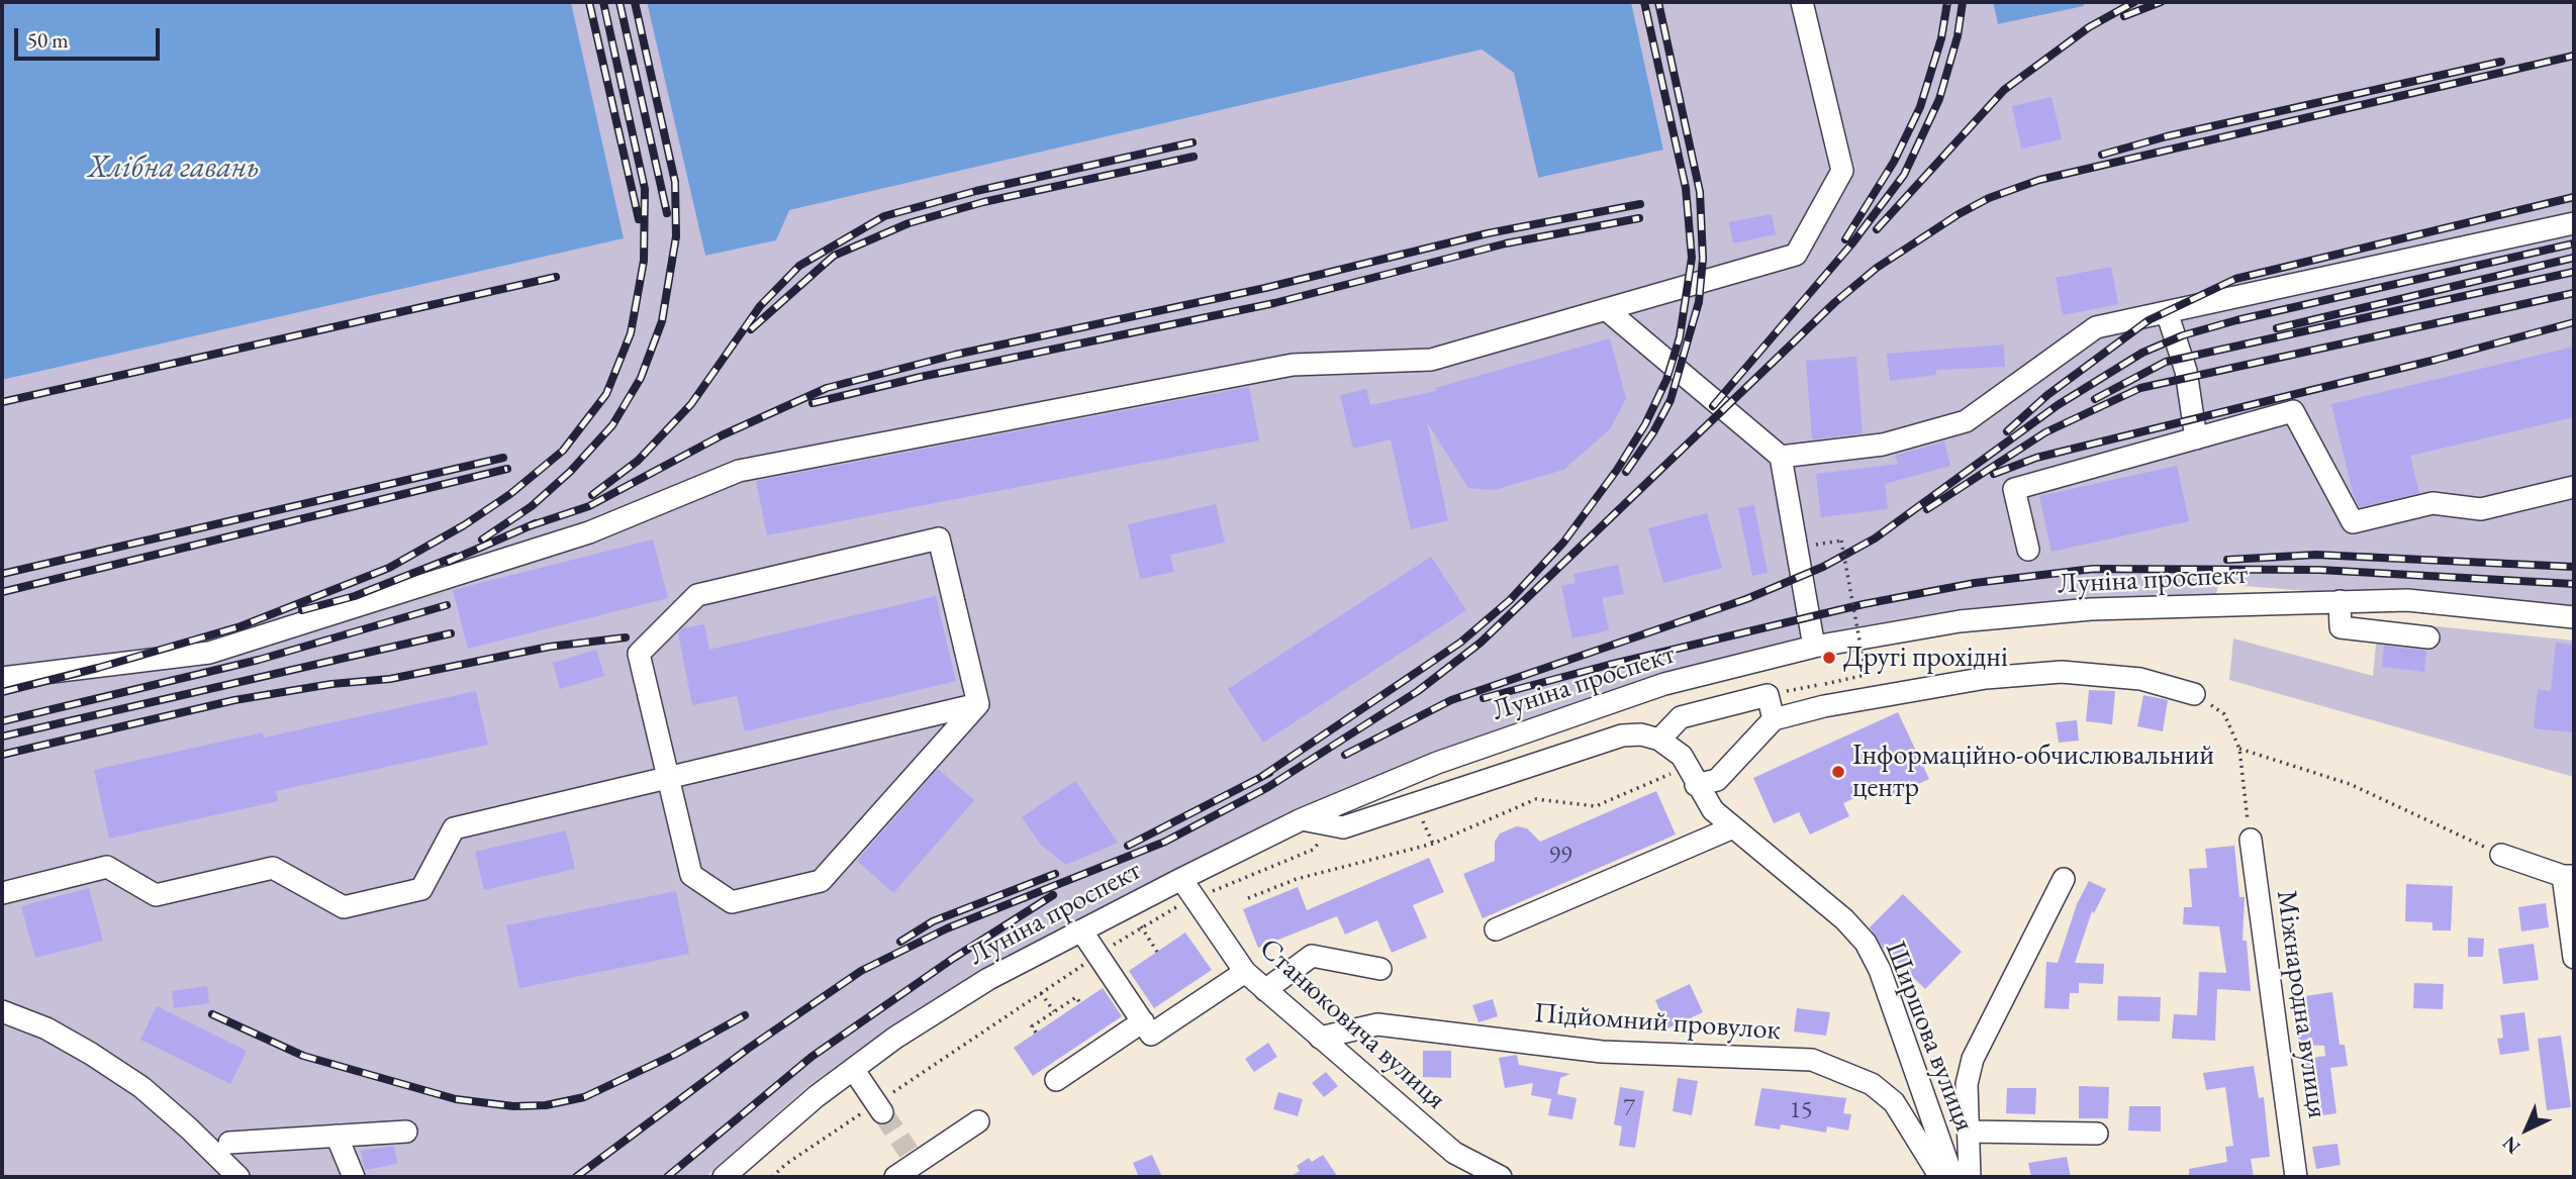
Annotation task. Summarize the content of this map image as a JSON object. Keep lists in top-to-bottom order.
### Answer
{
  "streets": {
    "street": [
      "Луніна проспект",
      "Міжнародна вулиця",
      "Підйомний провулок",
      "Станюковича вулиця",
      "Ширшова вулиця"
    ]
  },
  "crossings": [
    ["Луніна проспект", "Станюковича вулиця"],
    ["Підйомний провулок", "Станюковича вулиця"]
  ],
  "water": ["Хлібна гавань"],
  "places": ["Другі прохідні", "Інформаційно-обчислювальний центр"],
  "house_numbers": ["99", "7", "15"],
  "scale_bar": "50 m",
  "north": "bottom left"
}
